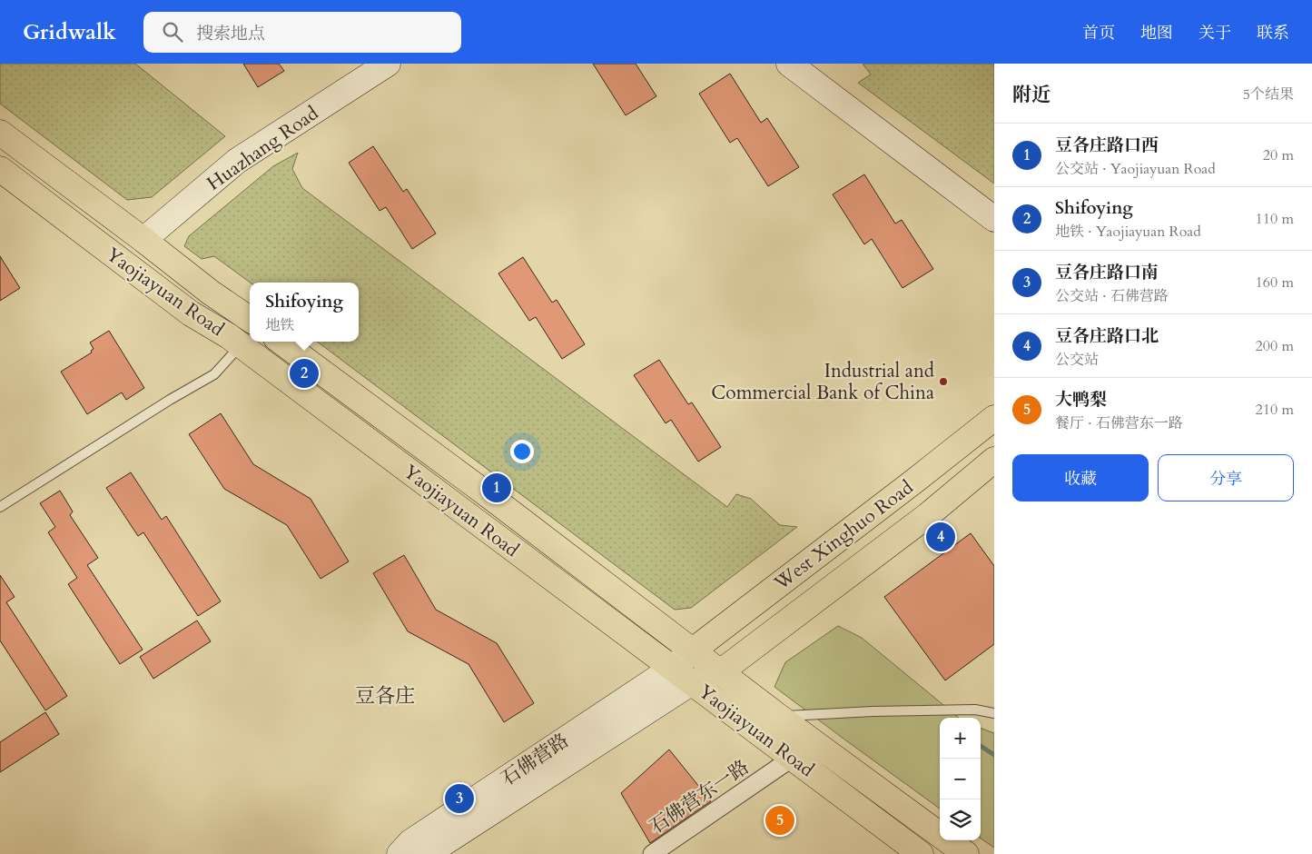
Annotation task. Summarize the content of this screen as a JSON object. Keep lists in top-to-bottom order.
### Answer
{
  "streets": {
    "main road": [
      "Huazhang Road",
      "Yaojiayuan Road",
      "West Xinghuo Road",
      "石佛营路"
    ],
    "street": ["石佛营东一路"]
  },
  "crossings": [
    ["Huazhang Road", "Yaojiayuan Road"],
    ["Yaojiayuan Road", "West Xinghuo Road"],
    ["Yaojiayuan Road", "石佛营路"],
    ["Yaojiayuan Road", "石佛营东一路"]
  ],
  "districts": ["豆各庄"],
  "places": ["Industrial and Commercial Bank of China"],
  "page": {
    "header": "Gridwalk",
    "search": "搜索地点",
    "nav": [
      "首页",
      "地图",
      "关于",
      "联系"
    ],
    "heading": ["附近", "5个结果"],
    "list": [
      {
        "mark": "1",
        "name": "豆各庄路口西",
        "note": "公交站 · Yaojiayuan Road",
        "value": "20 m"
      },
      {
        "mark": "2",
        "name": "Shifoying",
        "note": "地铁 · Yaojiayuan Road",
        "value": "110 m"
      },
      {
        "mark": "3",
        "name": "豆各庄路口南",
        "note": "公交站 · 石佛营路",
        "value": "160 m"
      },
      {
        "mark": "4",
        "name": "豆各庄路口北",
        "note": "公交站",
        "value": "200 m"
      },
      {
        "mark": "5",
        "name": "大鸭梨",
        "note": "餐厅 · 石佛营东一路",
        "value": "210 m"
      }
    ],
    "popup": ["Shifoying", "地铁"],
    "pins": [
      "2",
      "1",
      "4",
      "3",
      "5"
    ],
    "buttons": ["收藏", "分享"],
    "map_buttons": ["+", "−"]
  }
}
